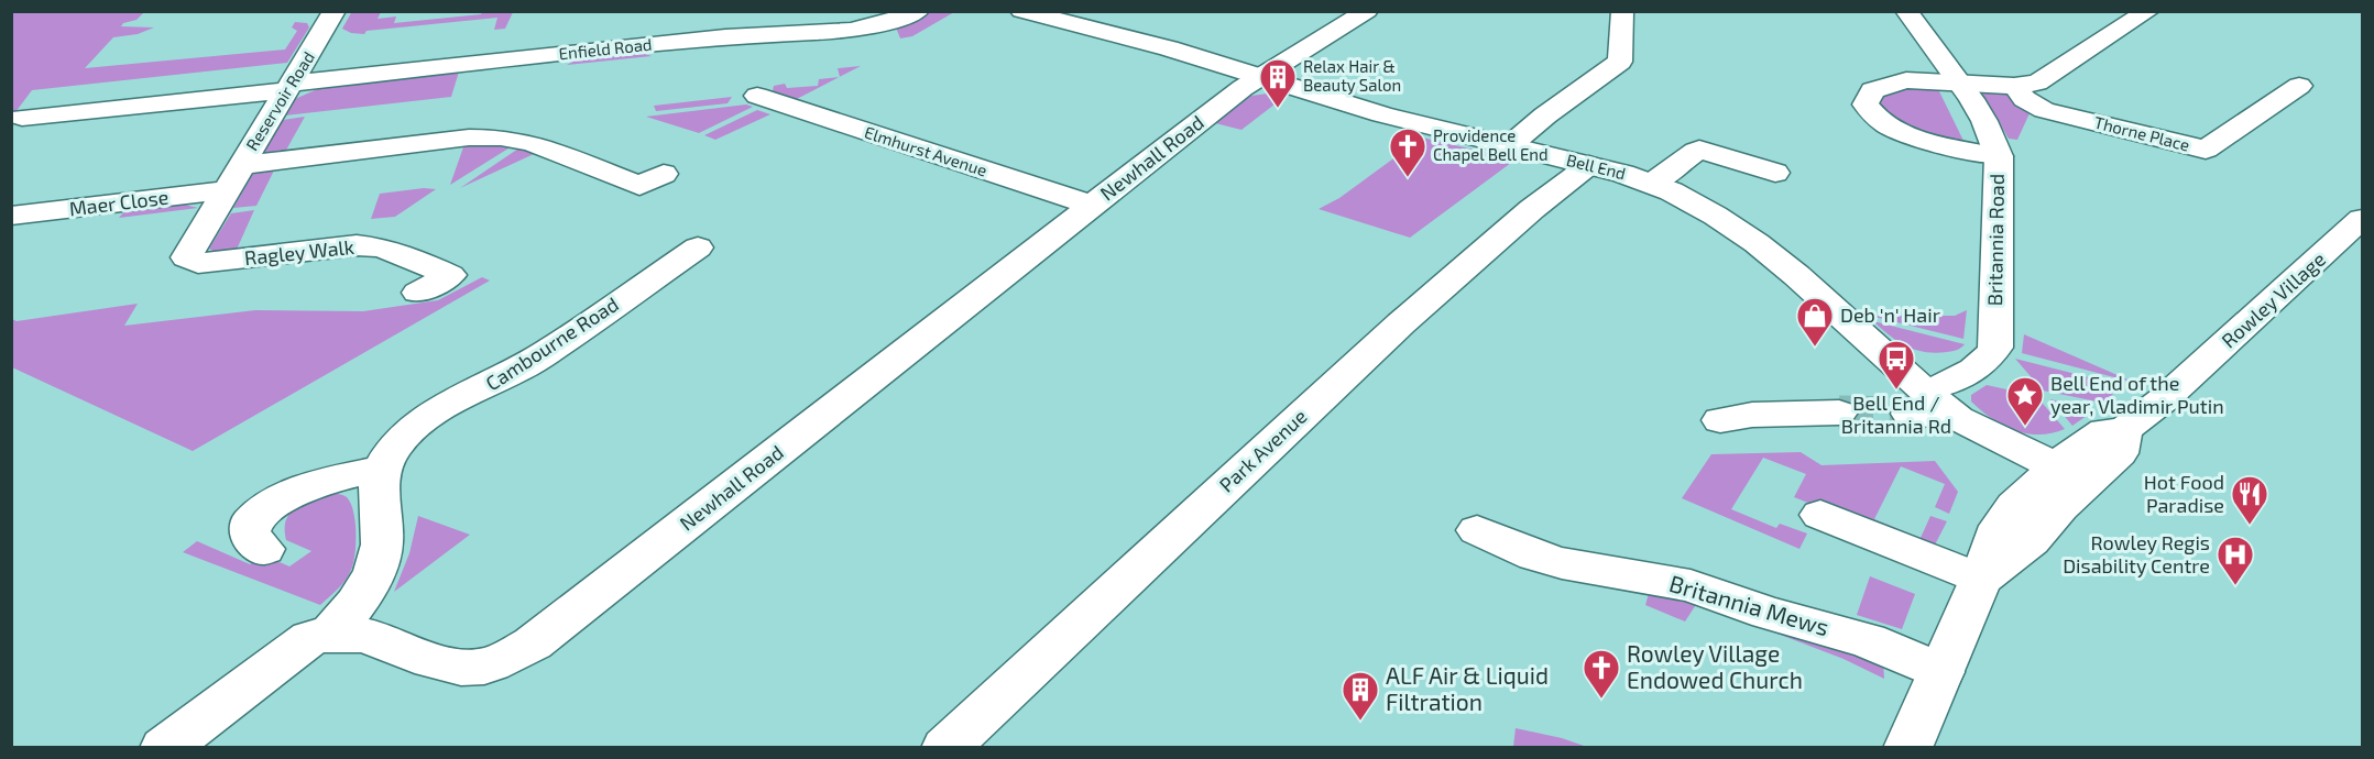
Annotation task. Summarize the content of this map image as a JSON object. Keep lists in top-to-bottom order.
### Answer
{
  "streets": {
    "street": [
      "Enfield Road",
      "Reservoir Road",
      "Thorne Place",
      "Elmhurst Avenue",
      "Newhall Road",
      "Bell End",
      "Maer Close",
      "Britannia Road",
      "Ragley Walk",
      "Rowley Village",
      "Cambourne Road",
      "Park Avenue",
      "Britannia Mews"
    ]
  },
  "crossings": [
    ["Enfield Road", "Reservoir Road"],
    ["Reservoir Road", "Maer Close"],
    ["Reservoir Road", "Ragley Walk"],
    ["Elmhurst Avenue", "Newhall Road"],
    ["Newhall Road", "Bell End"],
    ["Bell End", "Britannia Road"],
    ["Bell End", "Rowley Village"],
    ["Bell End", "Park Avenue"],
    ["Maer Close", "Ragley Walk"],
    ["Rowley Village", "Britannia Mews"]
  ],
  "places": {
    "building": ["Relax Hair & Beauty Salon", "ALF Air & Liquid Filtration"],
    "church": ["Providence Chapel Bell End", "Rowley Village Endowed Church"],
    "shop": ["Deb 'n' Hair"],
    "bus stop": ["Bell End / Britannia Rd"],
    "place": ["Bell End of the year, Vladimir Putin"],
    "restaurant": ["Hot Food Paradise"],
    "hospital": ["Rowley Regis Disability Centre"]
  }
}
